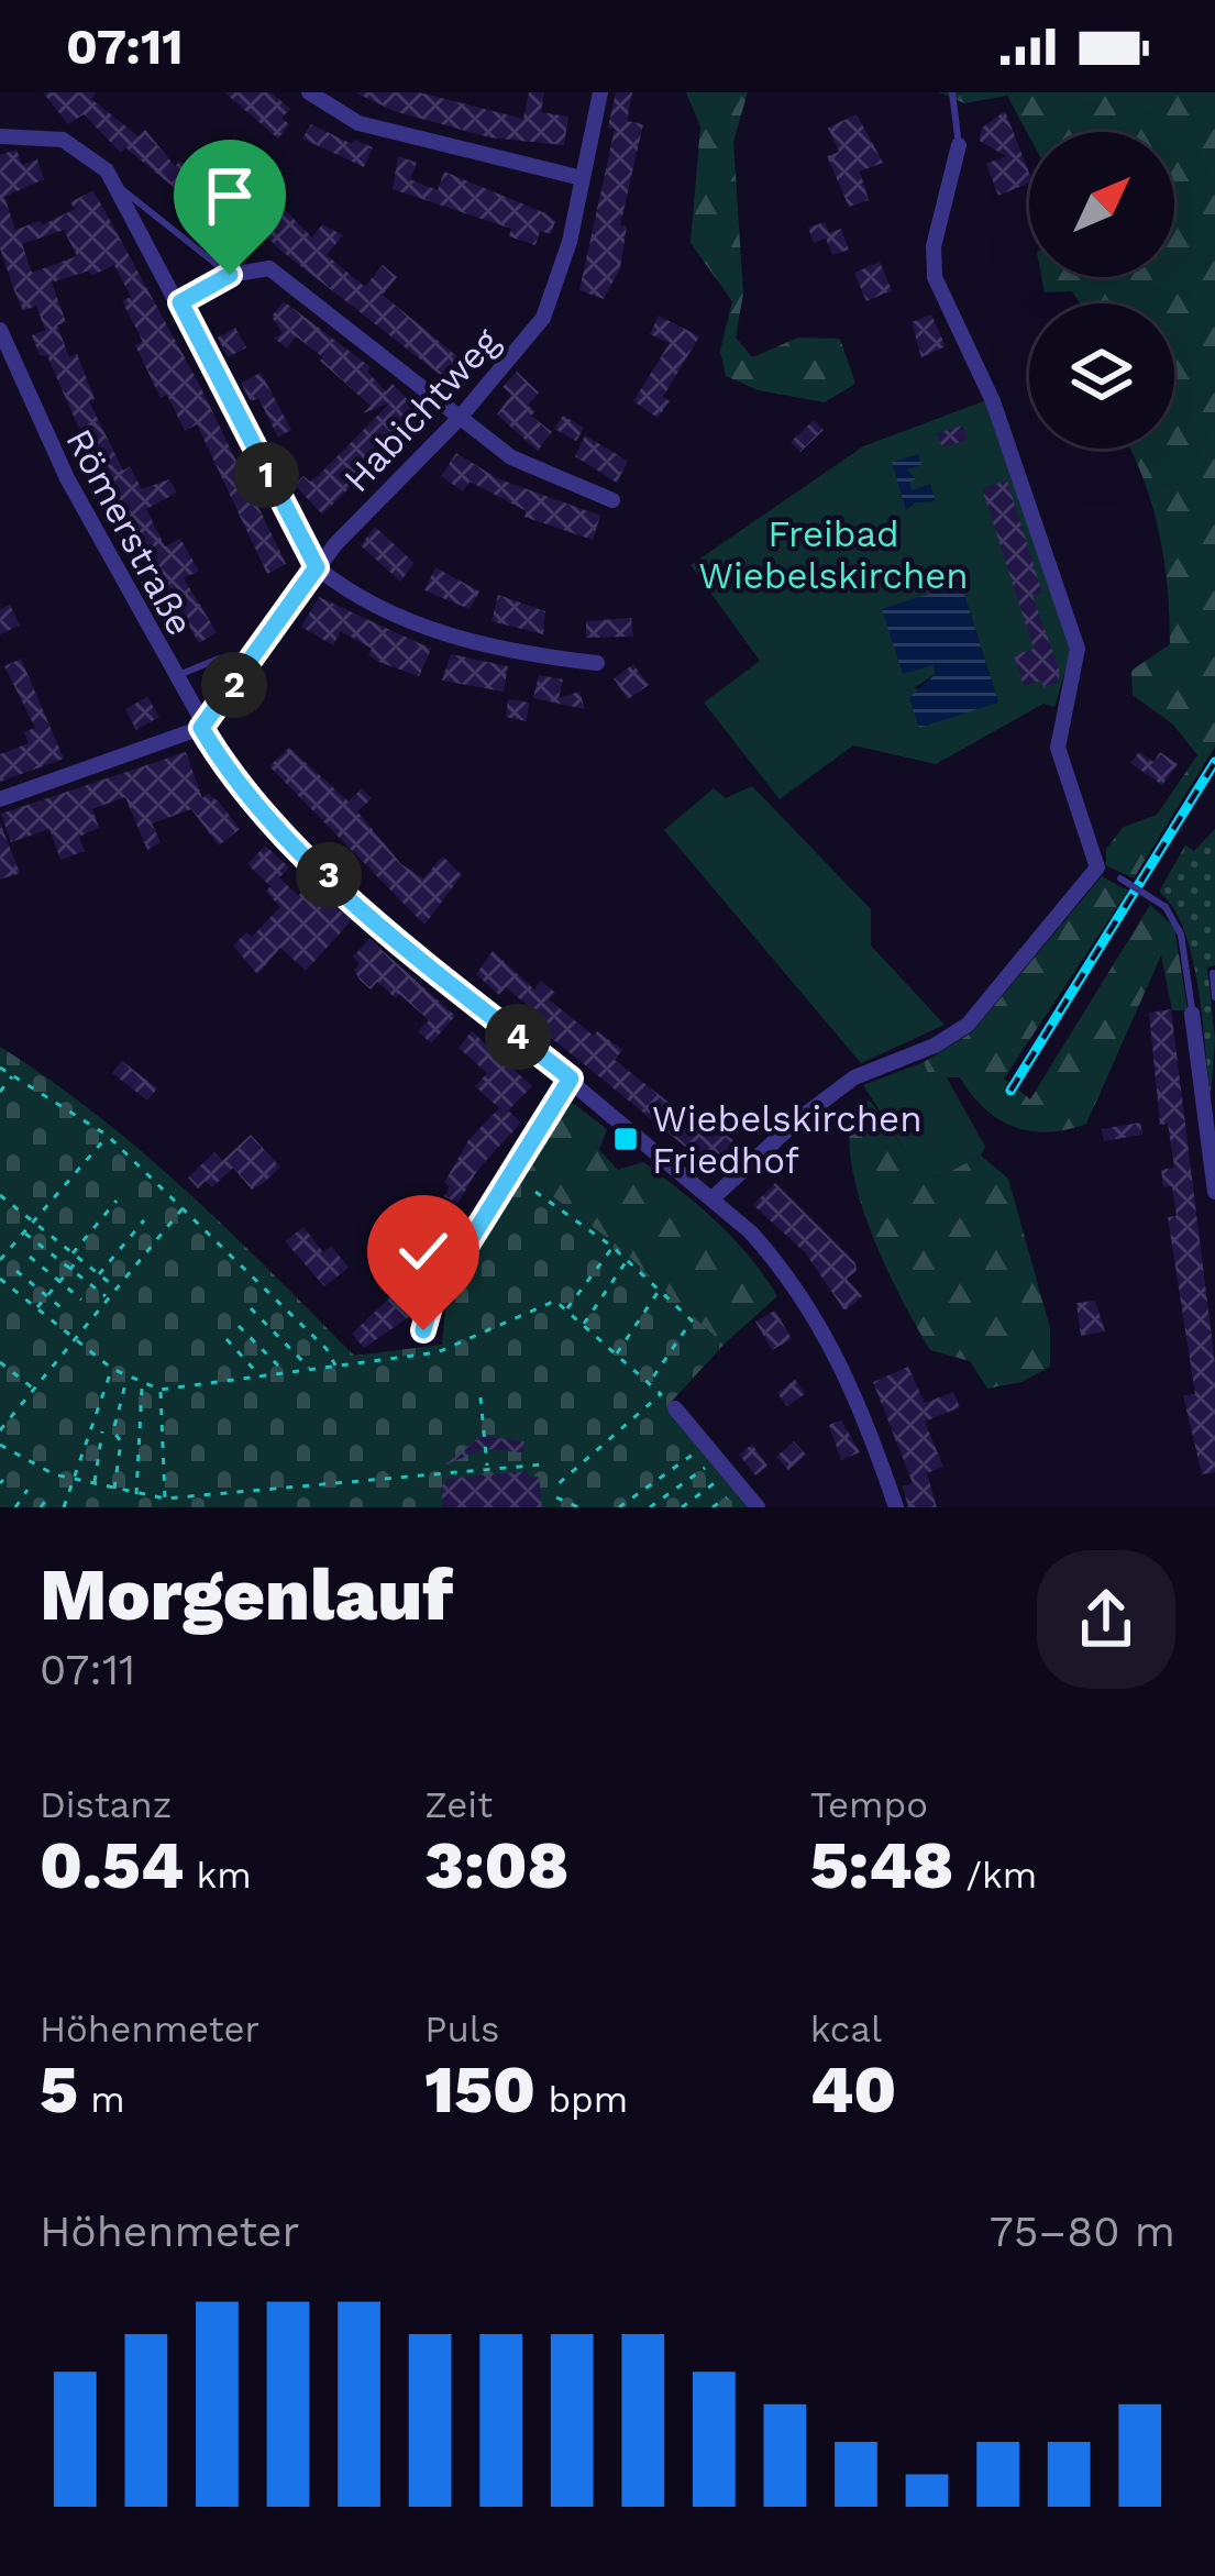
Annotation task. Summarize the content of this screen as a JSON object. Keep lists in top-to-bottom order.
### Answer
{
  "streets": {
    "street": ["Habichtweg", "Römerstraße"]
  },
  "crossings": [
    ["Habichtweg", "Römerstraße"]
  ],
  "parks": ["Freibad Wiebelskirchen"],
  "places": {
    "transit": ["Wiebelskirchen Friedhof"]
  },
  "north": "top right",
  "page": {
    "status": "07:11",
    "pins": [
      "1",
      "2",
      "3",
      "4"
    ],
    "heading": ["Morgenlauf", "07:11"],
    "stats": [
      ["Distanz", "0.54 km"],
      ["Zeit", "3:08"],
      ["Tempo", "5:48 /km"],
      ["Höhenmeter", "5 m"],
      ["Puls", "150 bpm"],
      ["kcal", "40"]
    ],
    "chart": ["Höhenmeter", "75–80 m"]
  }
}
